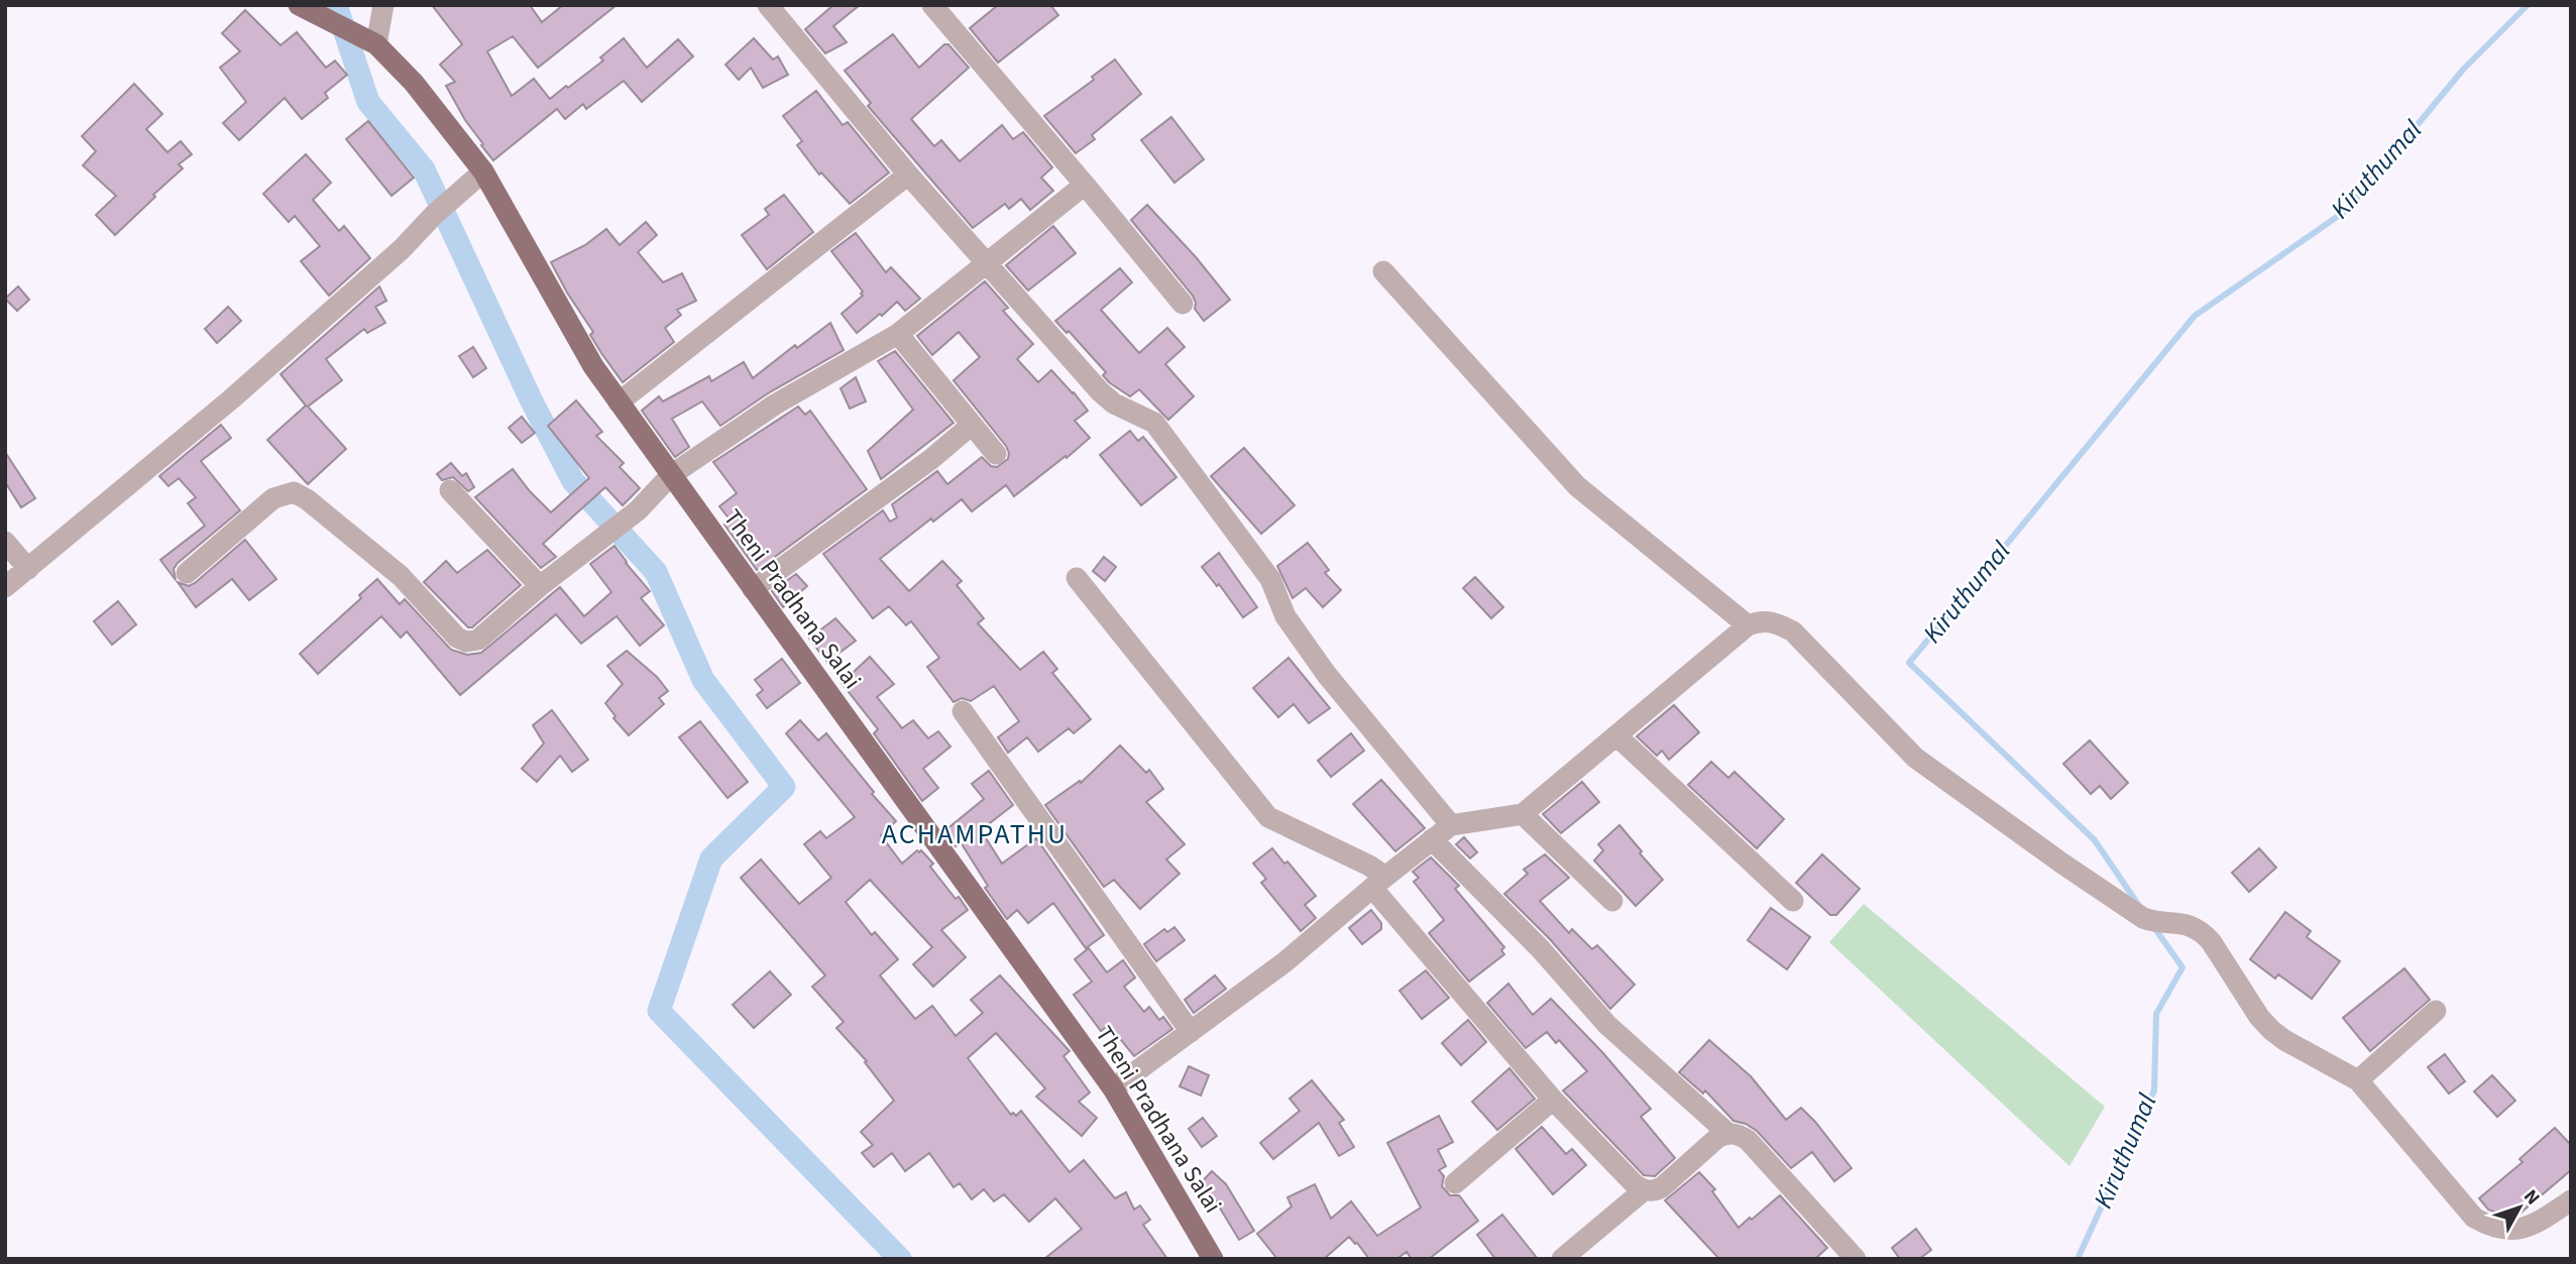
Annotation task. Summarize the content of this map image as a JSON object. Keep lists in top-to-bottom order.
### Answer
{
  "streets": {
    "main road": ["Theni Pradhana Salai"]
  },
  "districts": ["ACHAMPATHU"],
  "water": ["Kiruthumal"],
  "north": "top right"
}
